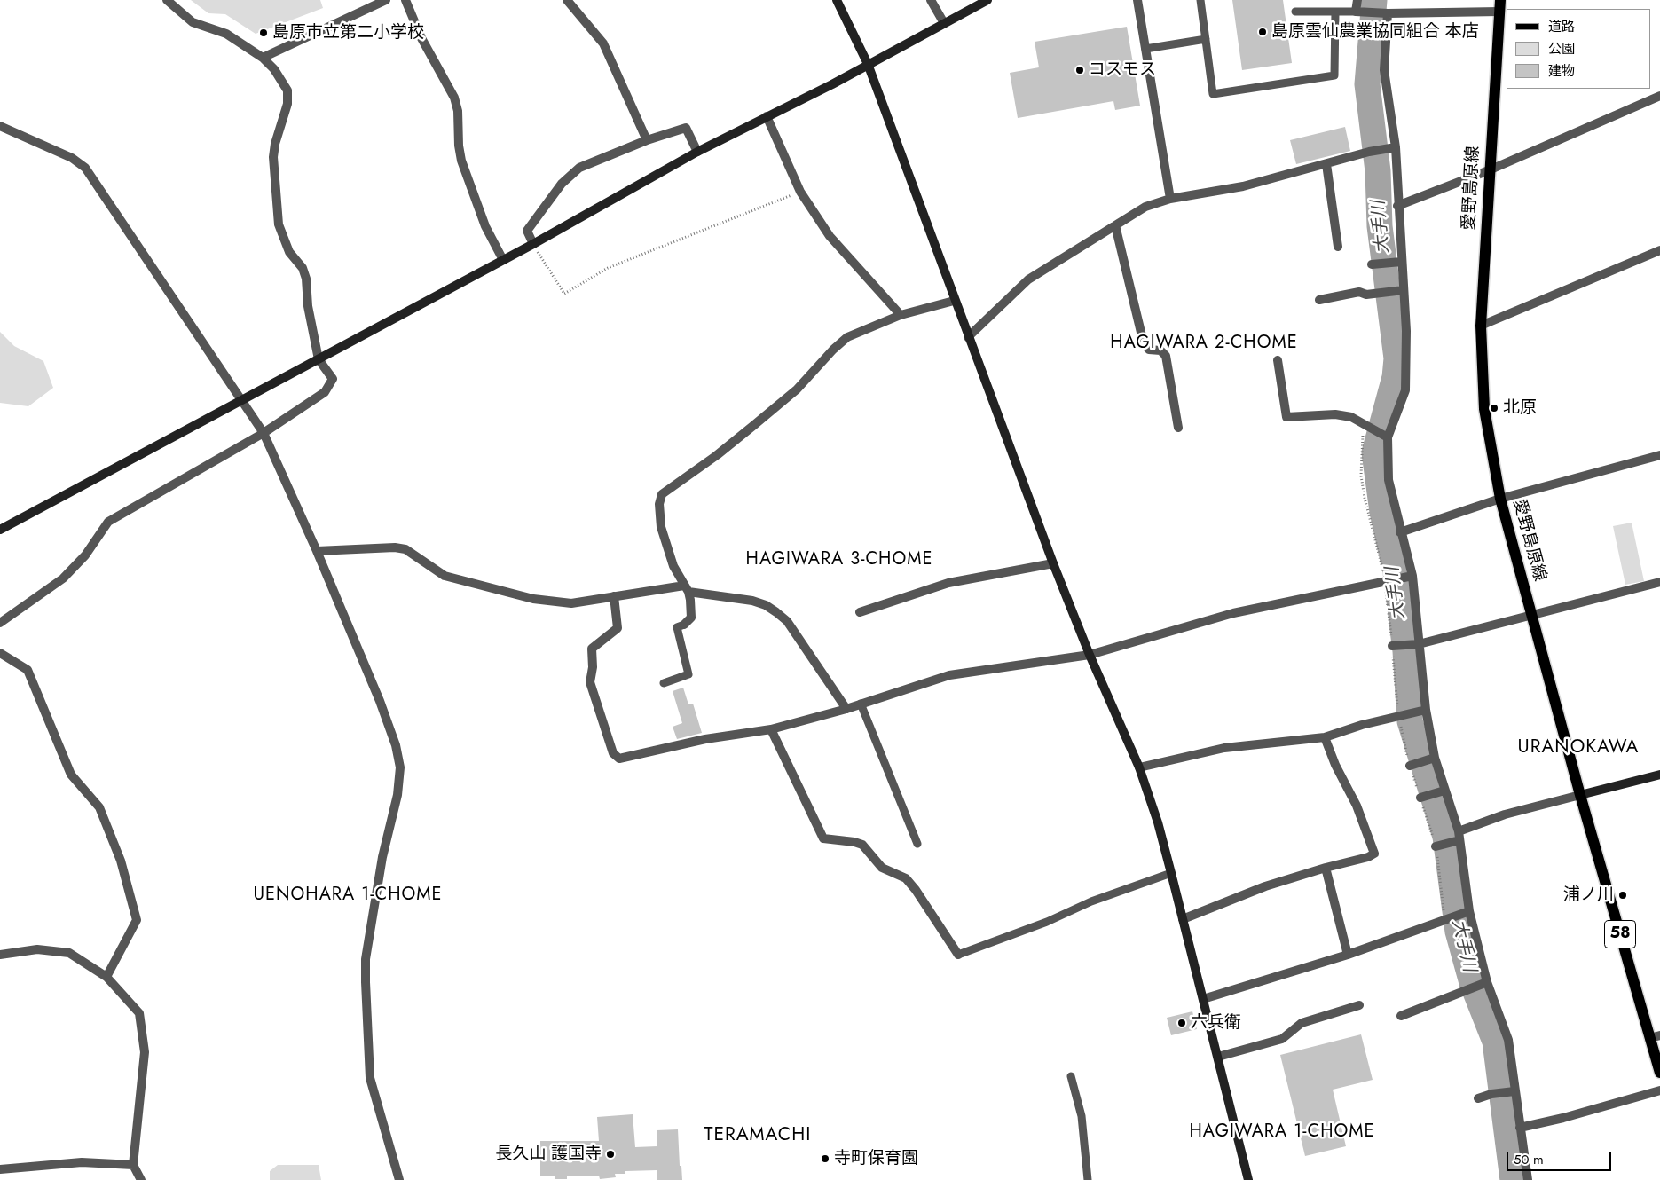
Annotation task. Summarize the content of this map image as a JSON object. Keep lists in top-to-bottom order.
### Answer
{
  "streets": {
    "main road": ["愛野島原線", "58"]
  },
  "districts": [
    "HAGIWARA 2-CHOME",
    "HAGIWARA 3-CHOME",
    "URANOKAWA",
    "UENOHARA 1-CHOME",
    "HAGIWARA 1-CHOME",
    "TERAMACHI"
  ],
  "water": ["大手川"],
  "places": [
    "島原雲仙農業協同組合 本店",
    "島原市立第二小学校",
    "コスモス",
    "北原",
    "浦ノ川",
    "六兵衛",
    "長久山 護国寺",
    "寺町保育園"
  ],
  "legend": ["道路", "公園", "建物"],
  "scale_bar": "50 m"
}
